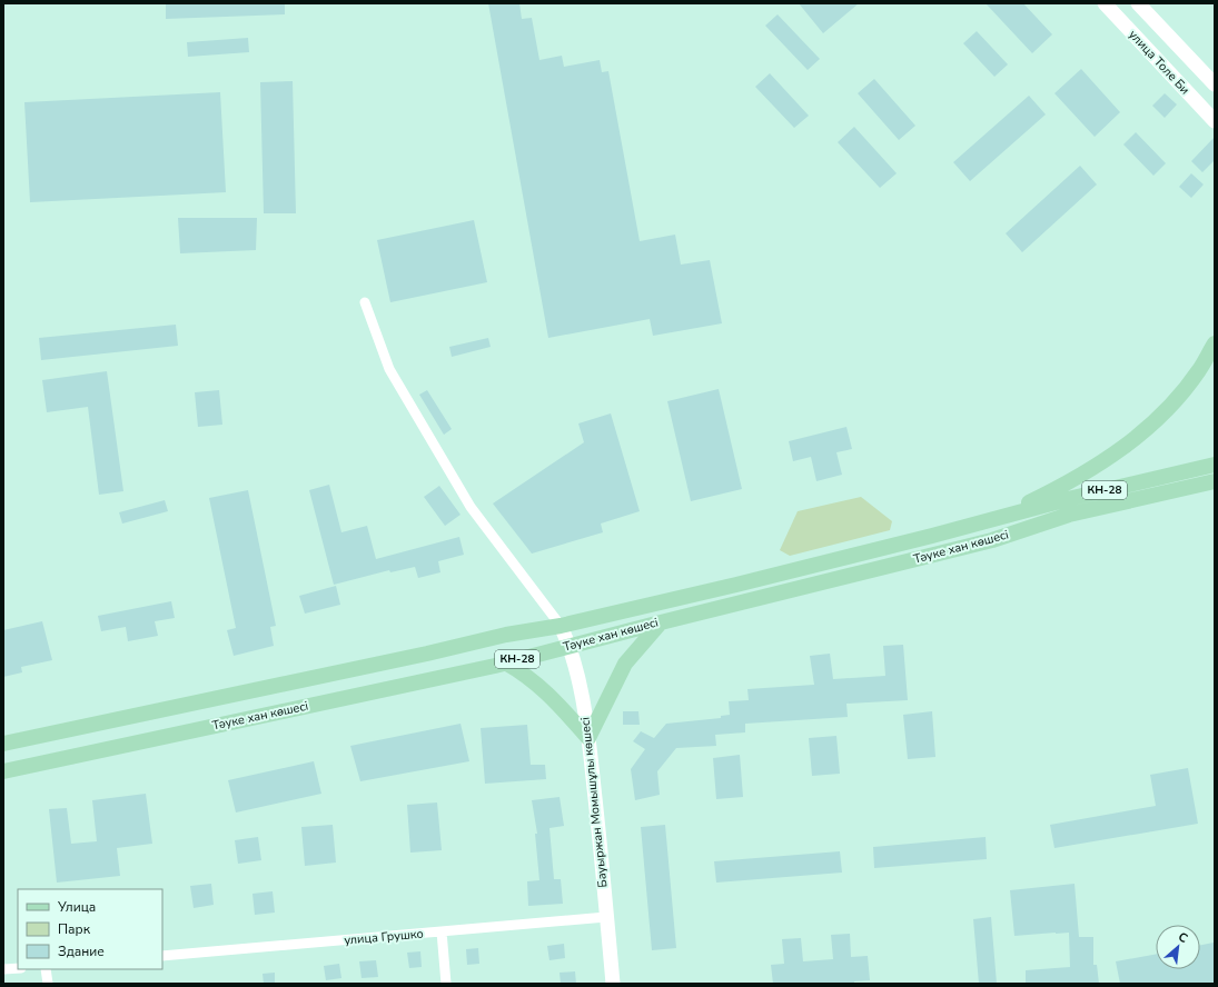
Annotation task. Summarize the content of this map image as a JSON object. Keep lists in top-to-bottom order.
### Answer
{
  "streets": {
    "main road": ["КН-28", "Тәуке хан көшесі"],
    "street": ["улица Толе Би", "Бауыржан Момышұлы көшесі", "улица Грушко"]
  },
  "crossings": [
    ["Тәуке хан көшесі", "Бауыржан Момышұлы көшесі"],
    ["Бауыржан Момышұлы көшесі", "улица Грушко"]
  ],
  "legend": ["Улица", "Парк", "Здание"],
  "north": "top right"
}
